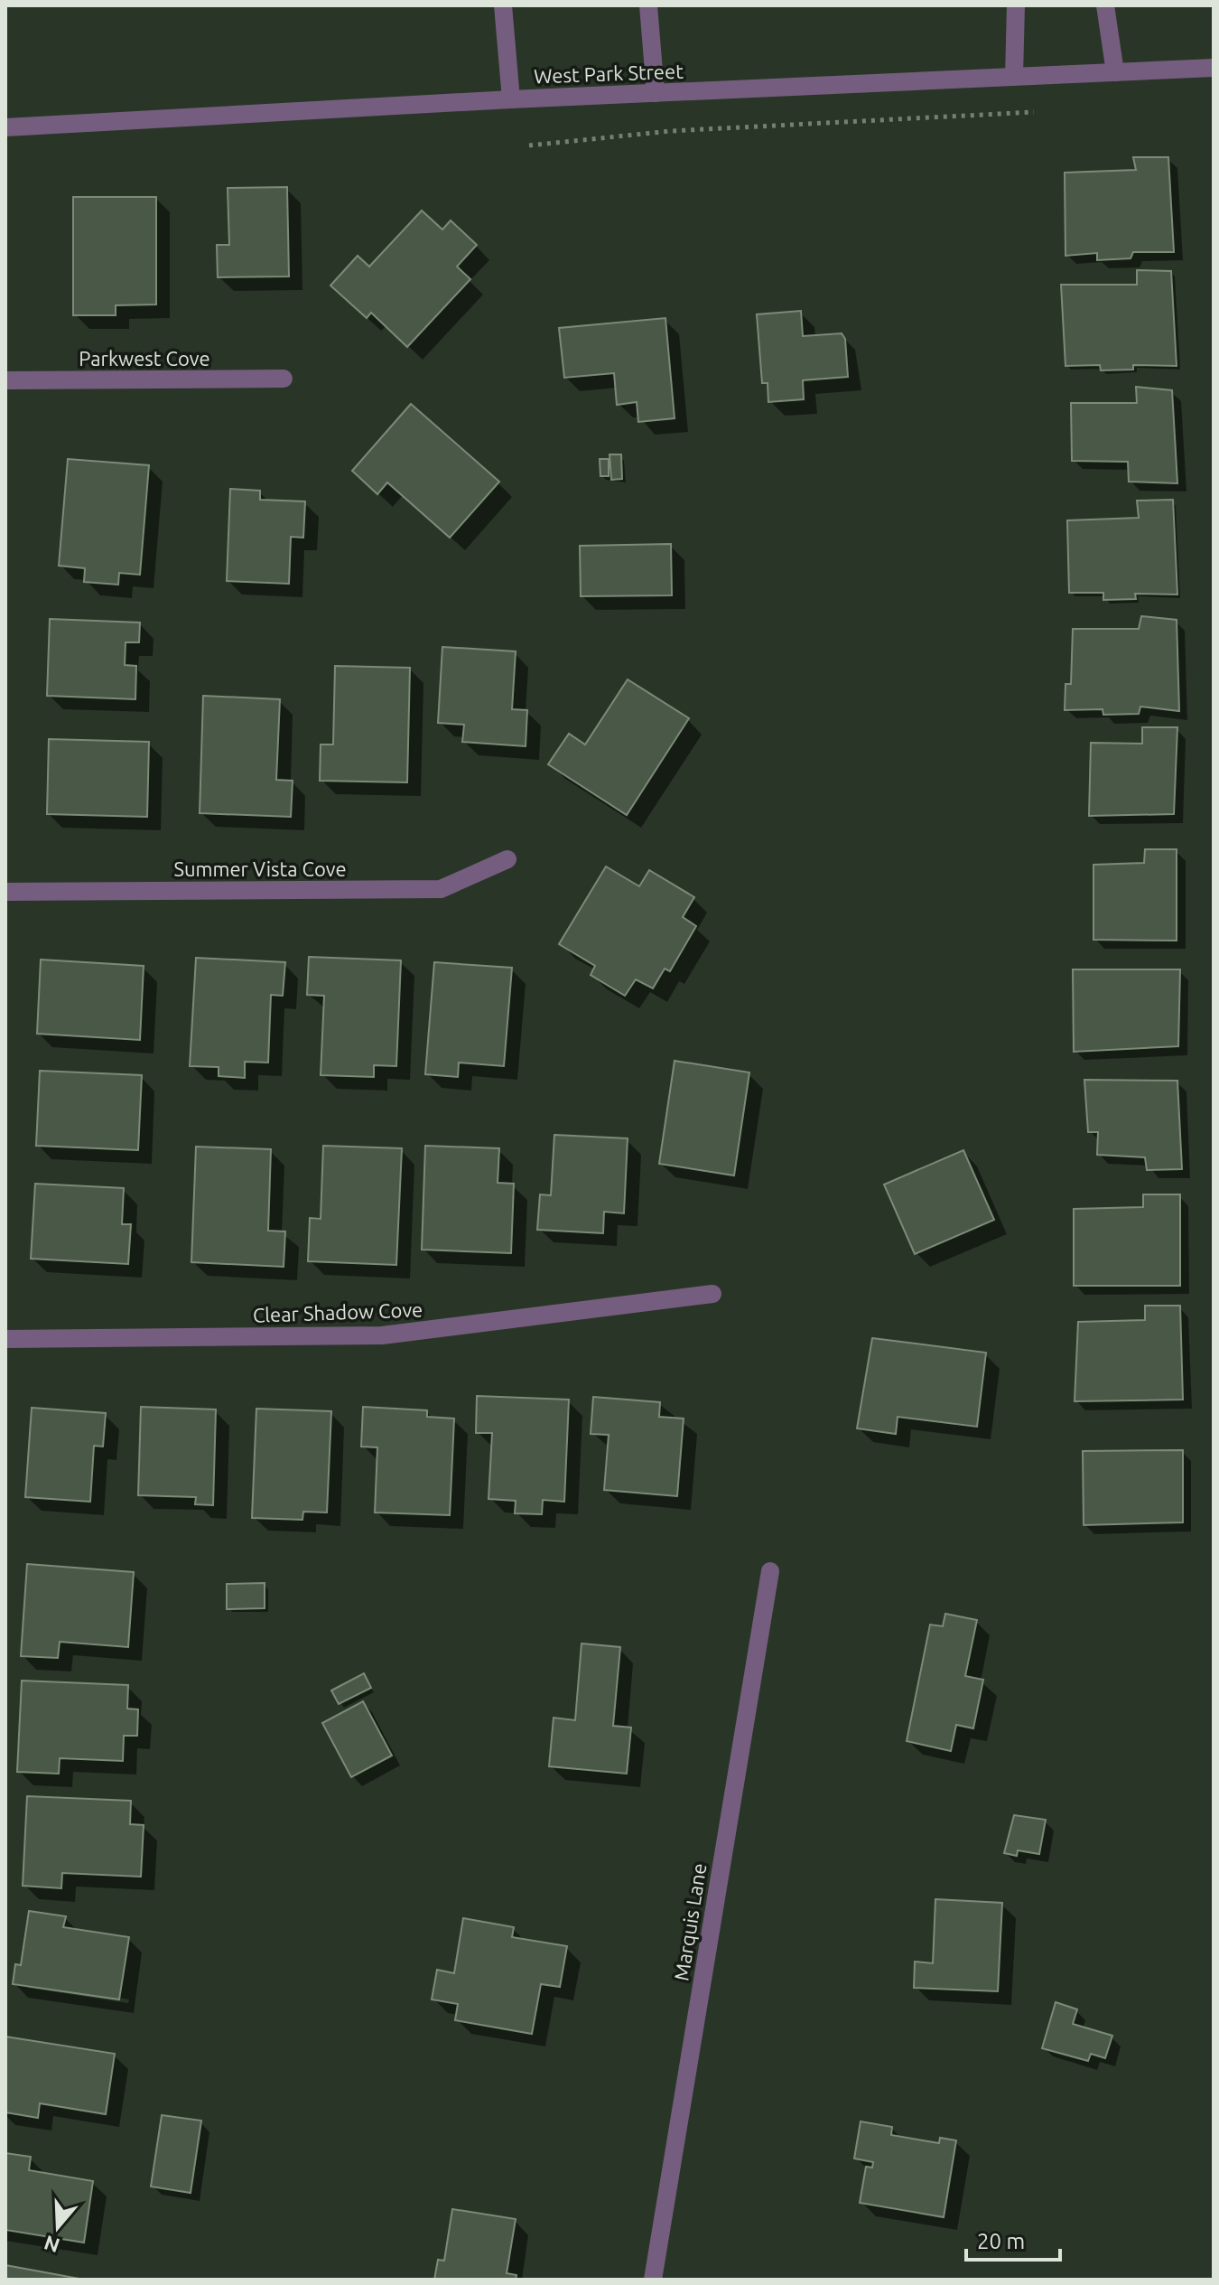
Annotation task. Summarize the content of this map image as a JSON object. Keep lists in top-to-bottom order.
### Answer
{
  "streets": {
    "street": [
      "West Park Street",
      "Parkwest Cove",
      "Summer Vista Cove",
      "Clear Shadow Cove",
      "Marquis Lane"
    ]
  },
  "scale_bar": "20 m",
  "north": "bottom"
}
